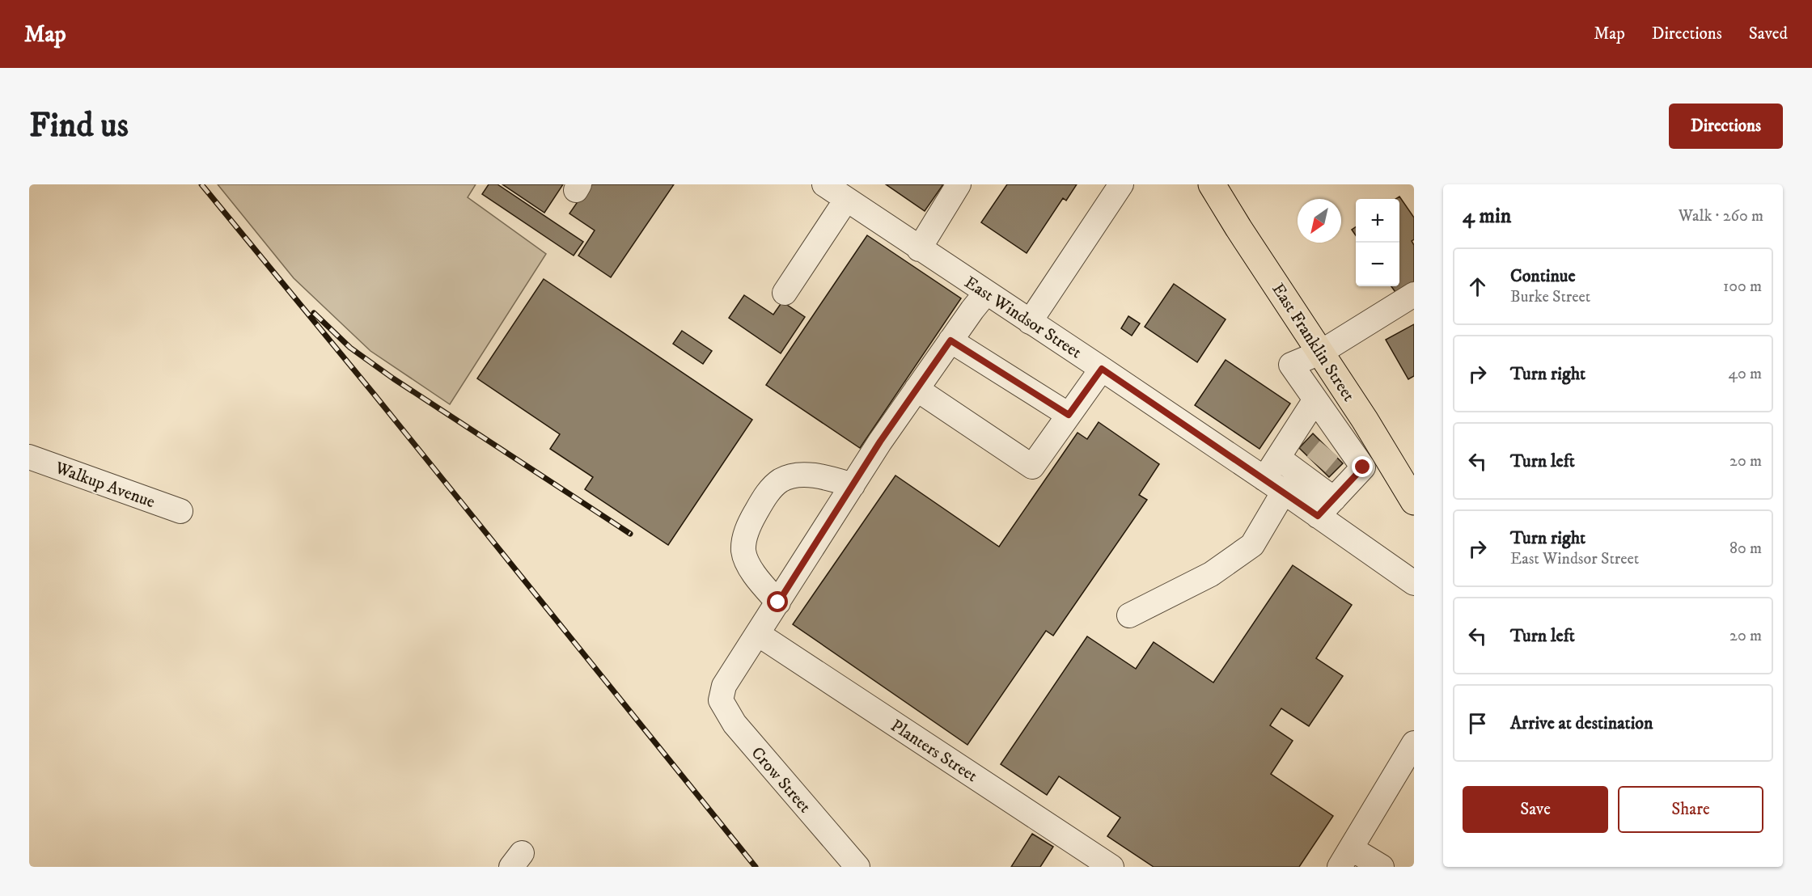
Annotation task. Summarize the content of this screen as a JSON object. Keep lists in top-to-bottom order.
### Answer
{
  "streets": {
    "main road": ["East Franklin Street"],
    "street": [
      "East Windsor Street",
      "Walkup Avenue",
      "Planters Street",
      "Crow Street"
    ]
  },
  "crossings": [
    ["Planters Street", "Crow Street"]
  ],
  "north": "bottom left",
  "page": {
    "header": "Map",
    "nav": ["Map", "Directions", "Saved"],
    "buttons": [
      "Directions",
      ["Save", "Share"]
    ],
    "title": "Find us",
    "heading": ["4 min", "Walk · 260 m"],
    "map_buttons": ["+", "−"],
    "list": [
      ["Continue", "Burke Street", "100 m"],
      ["Turn right", "40 m"],
      ["Turn left", "20 m"],
      ["Turn right", "East Windsor Street", "80 m"],
      ["Turn left", "20 m"],
      "Arrive at destination"
    ]
  }
}
